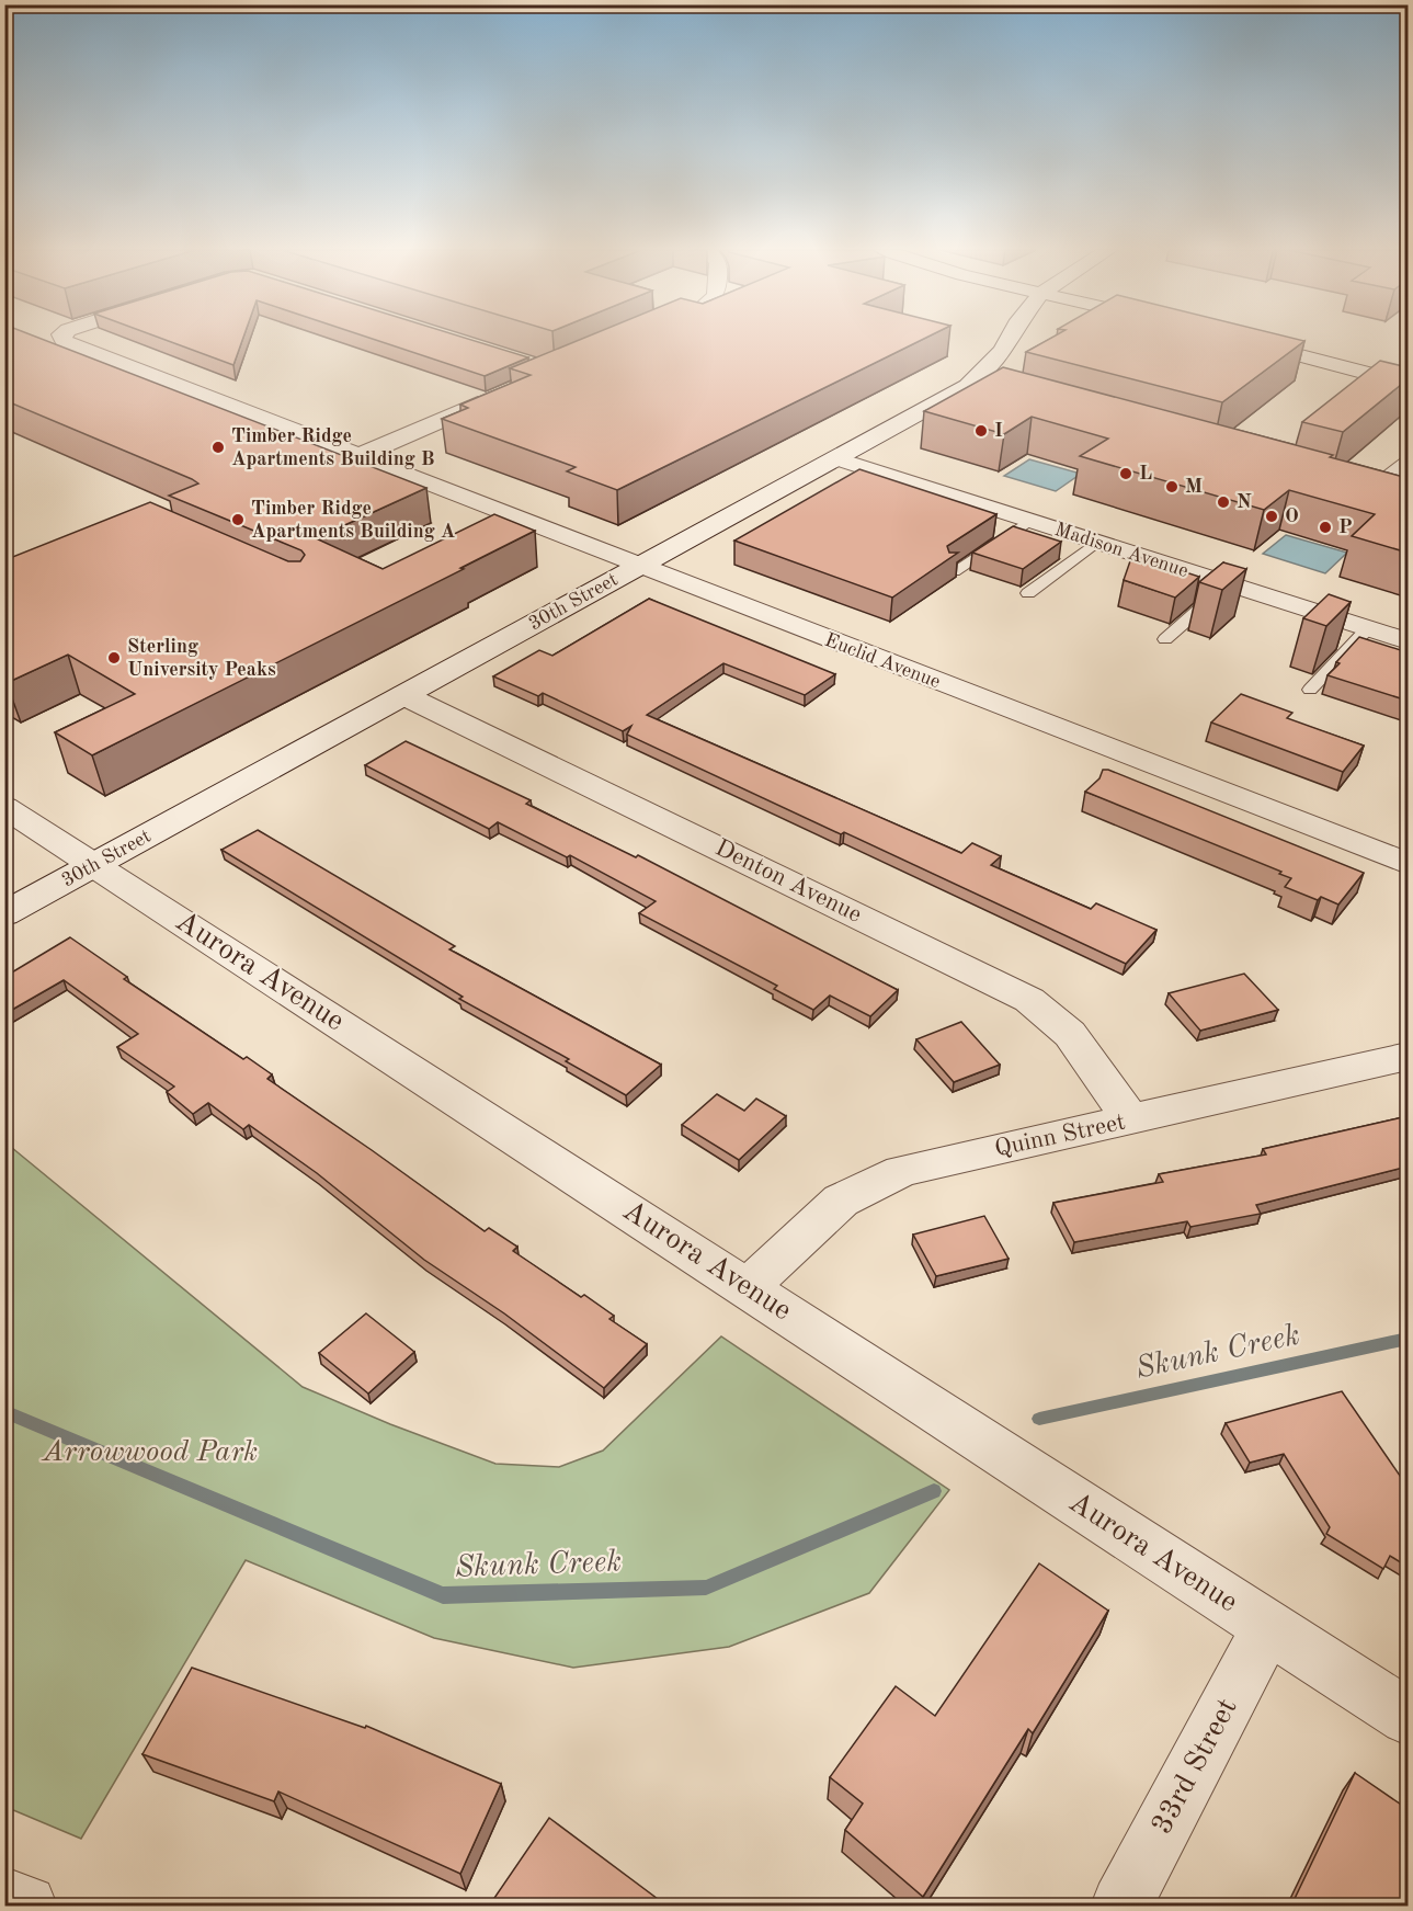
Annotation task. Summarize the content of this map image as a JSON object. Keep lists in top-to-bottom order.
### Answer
{
  "streets": {
    "street": [
      "Madison Avenue",
      "30th Street",
      "Euclid Avenue",
      "Denton Avenue",
      "Aurora Avenue",
      "Quinn Street",
      "33rd Street"
    ]
  },
  "crossings": [
    ["Madison Avenue", "30th Street"],
    ["30th Street", "Euclid Avenue"],
    ["30th Street", "Denton Avenue"],
    ["30th Street", "Aurora Avenue"],
    ["Denton Avenue", "Quinn Street"],
    ["Aurora Avenue", "Quinn Street"],
    ["Aurora Avenue", "33rd Street"]
  ],
  "water": ["Skunk Creek"],
  "parks": ["Arrowwood Park"],
  "places": [
    "I",
    "Timber Ridge Apartments Building B",
    "L",
    "M",
    "N",
    "O",
    "Timber Ridge Apartments Building A",
    "P",
    "Sterling University Peaks"
  ]
}
